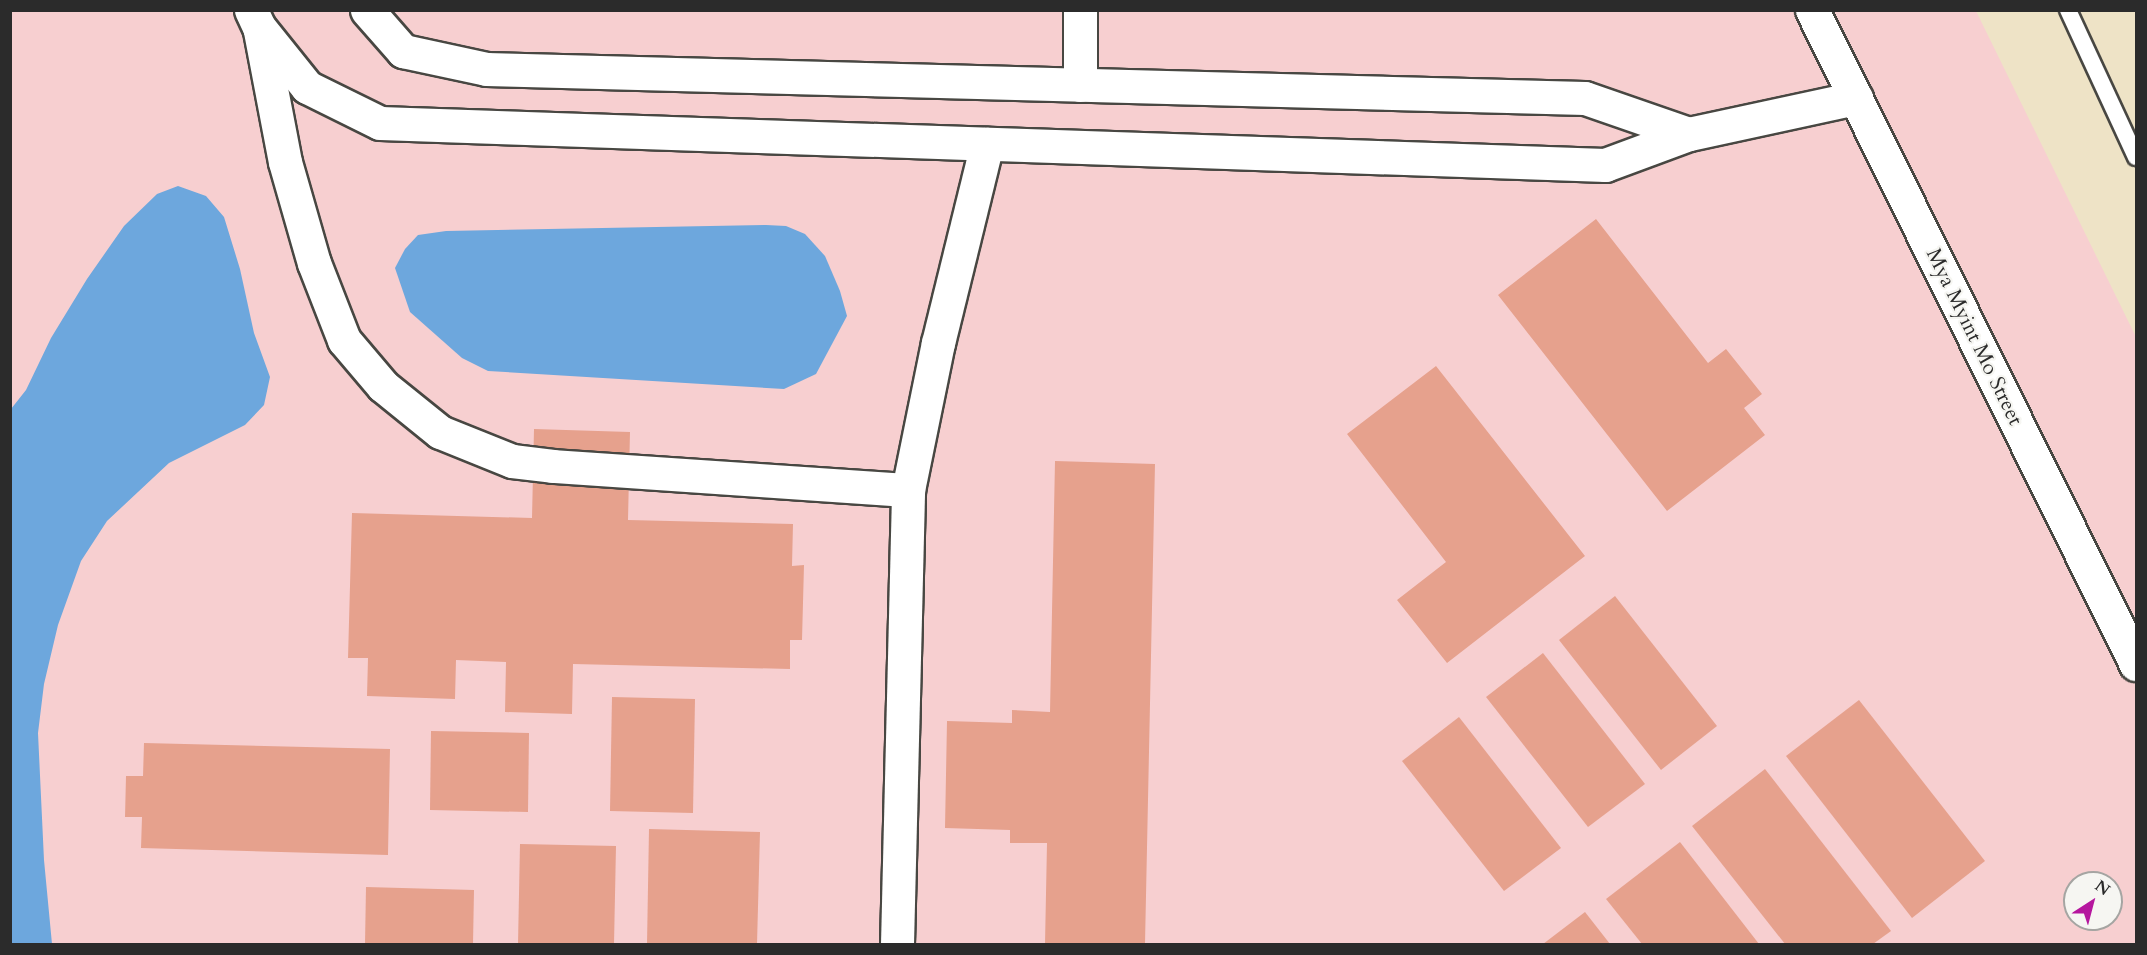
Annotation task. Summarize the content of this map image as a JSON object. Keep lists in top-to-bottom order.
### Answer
{
  "streets": {
    "street": ["Mya Myint Mo Street"]
  },
  "north": "top right"
}
